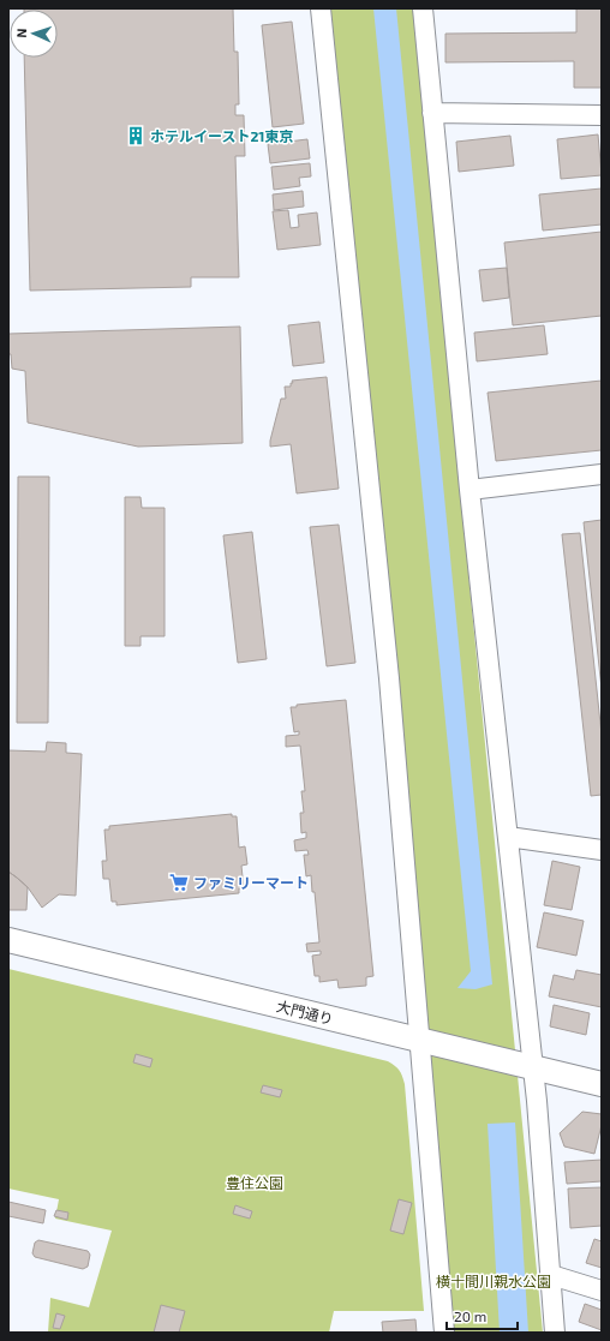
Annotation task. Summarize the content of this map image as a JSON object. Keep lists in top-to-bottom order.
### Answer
{
  "streets": {
    "street": ["大門通り"]
  },
  "parks": ["豊住公園", "横十間川親水公園"],
  "places": {
    "building": ["ホテルイースト21東京"],
    "supermarket": ["ファミリーマート"]
  },
  "scale_bar": "20 m",
  "north": "left"
}
